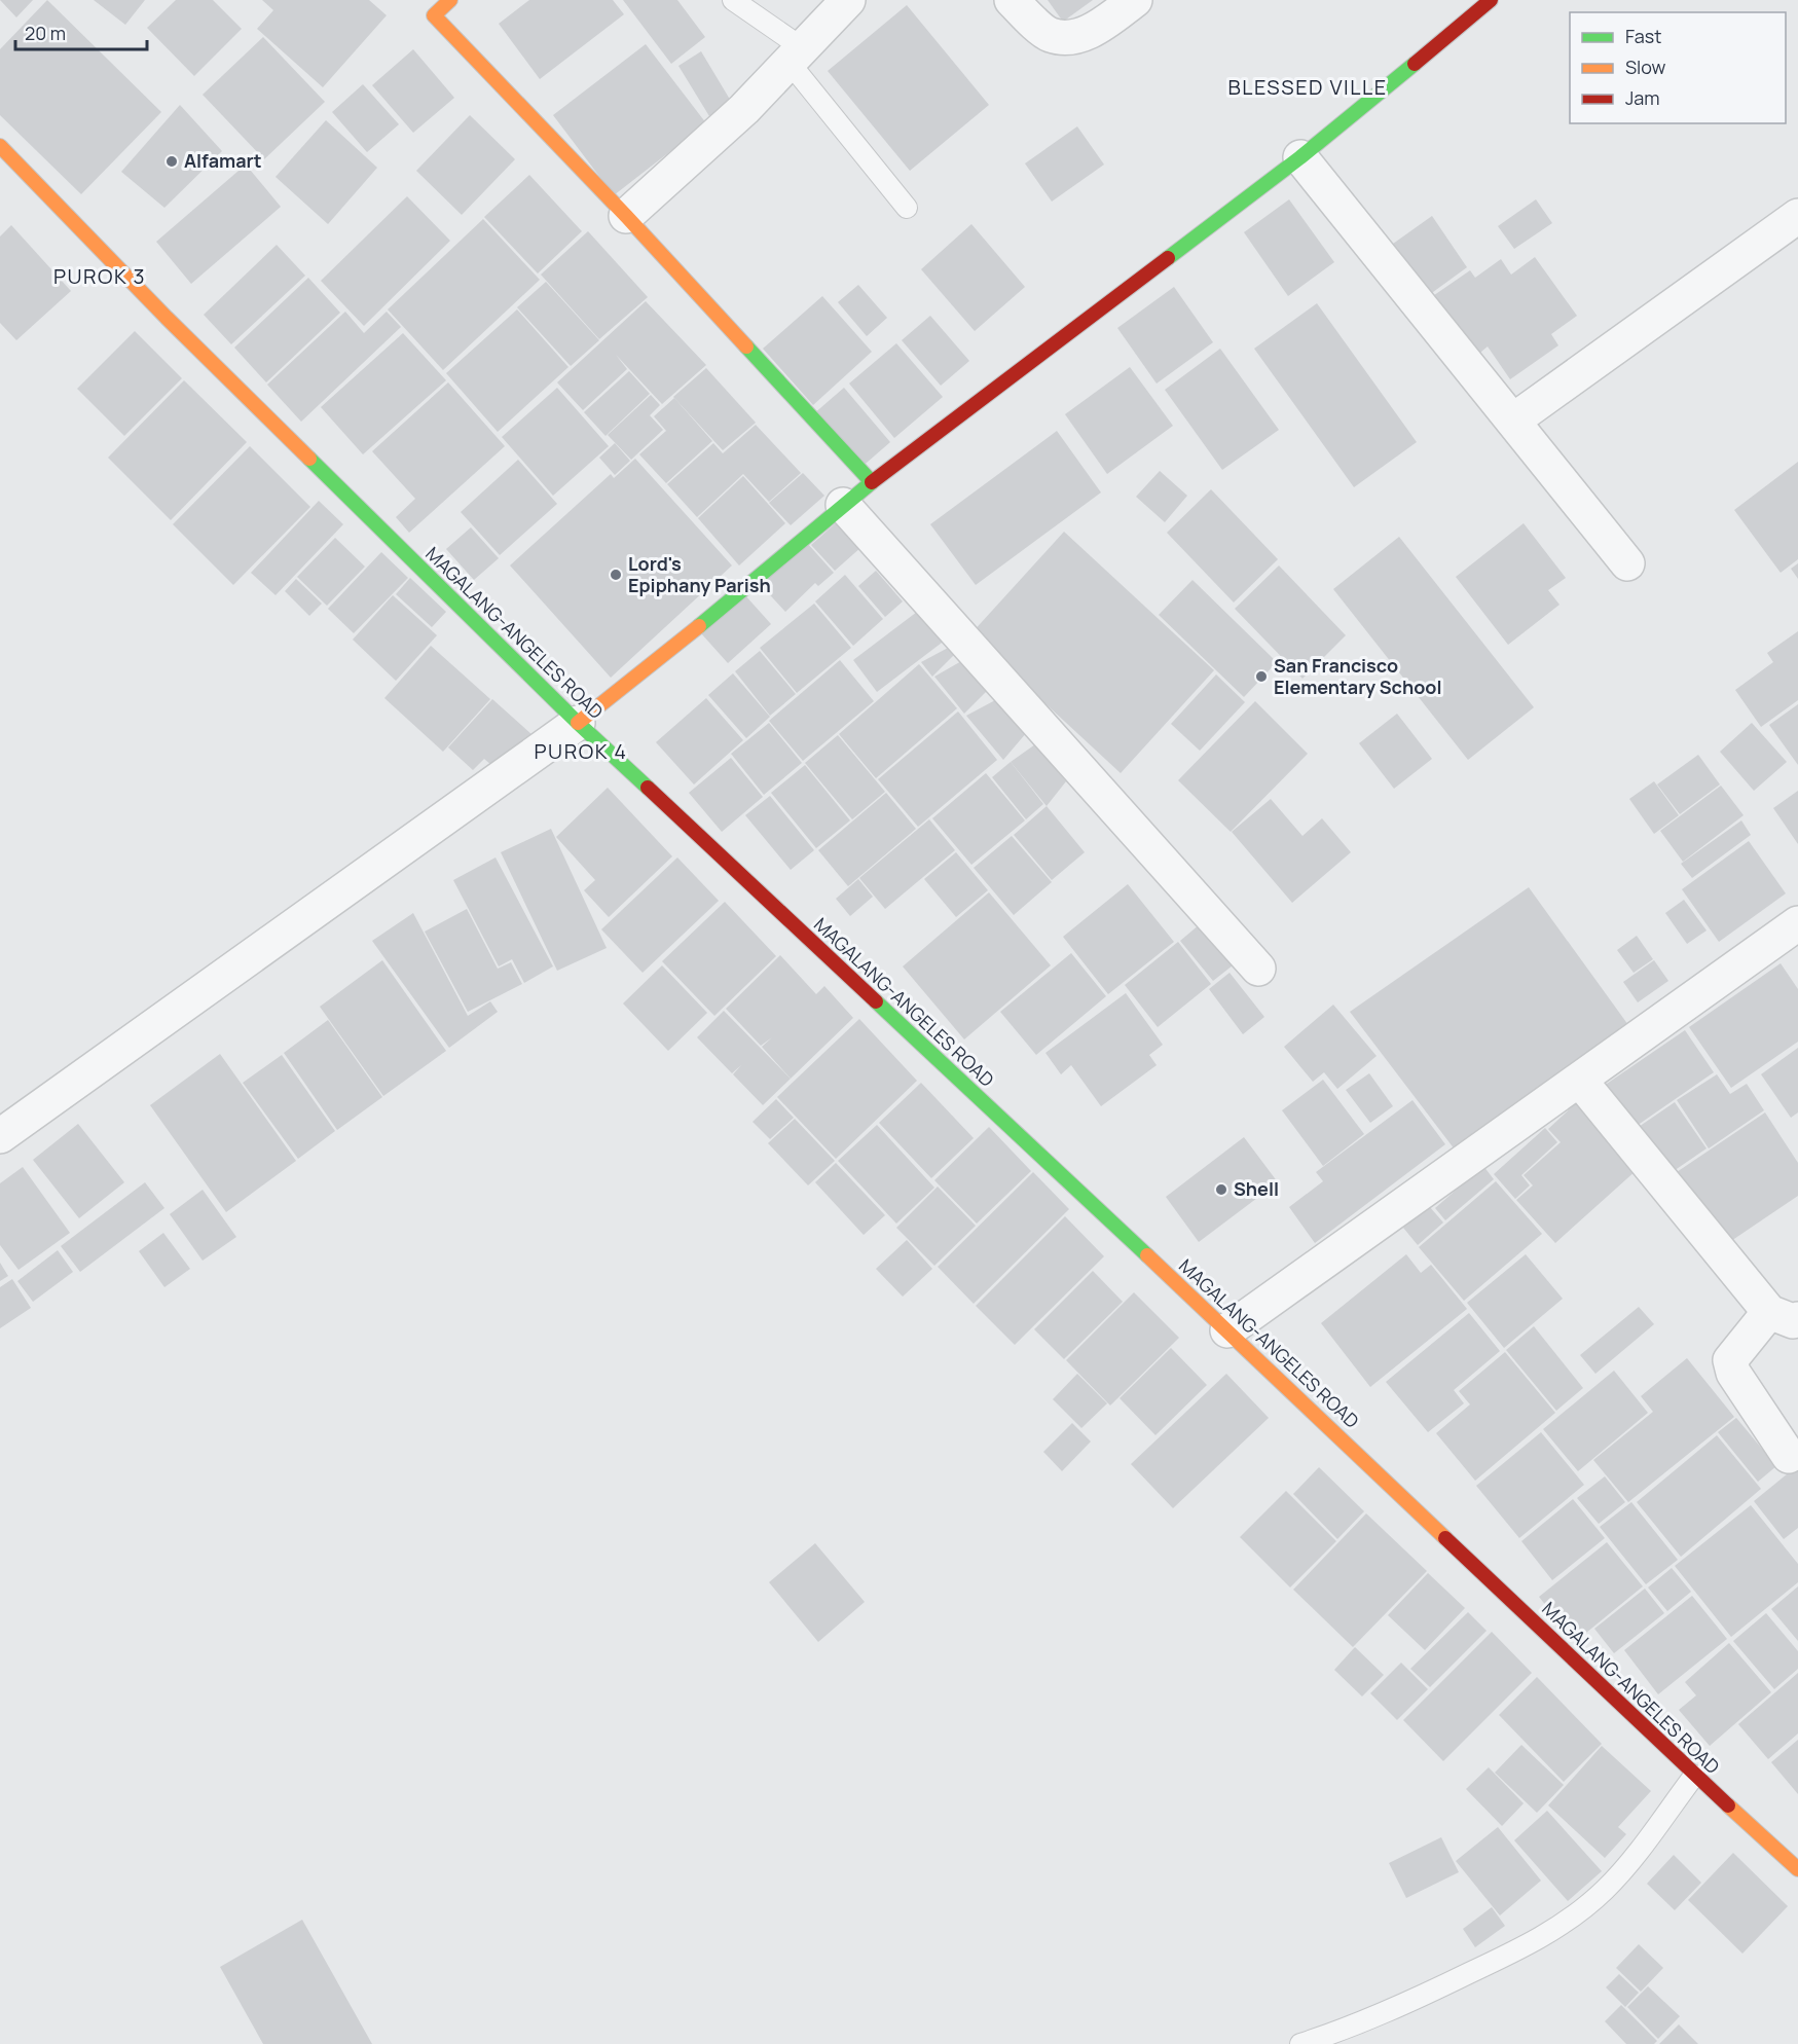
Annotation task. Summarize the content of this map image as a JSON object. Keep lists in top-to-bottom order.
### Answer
{
  "streets": {
    "main road": ["MAGALANG-ANGELES ROAD"]
  },
  "districts": ["BLESSED VILLE", "PUROK 3", "PUROK 4"],
  "places": [
    "Alfamart",
    "Lord's Epiphany Parish",
    "San Francisco Elementary School",
    "Shell"
  ],
  "legend": ["Fast", "Slow", "Jam"],
  "scale_bar": "20 m"
}
